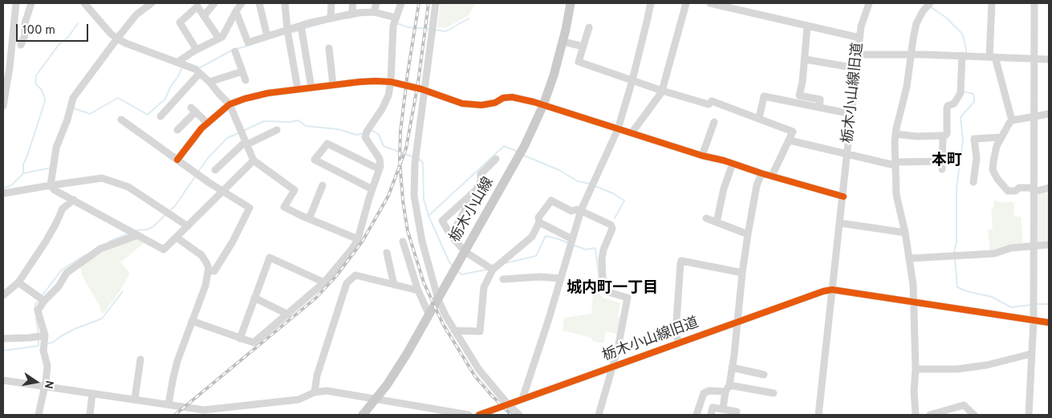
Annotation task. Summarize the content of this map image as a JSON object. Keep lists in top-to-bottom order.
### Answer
{
  "streets": {
    "main road": ["栃木小山線"],
    "street": ["栃木小山線旧道"]
  },
  "districts": ["本町", "城内町一丁目"],
  "scale_bar": "100 m",
  "north": "right"
}
